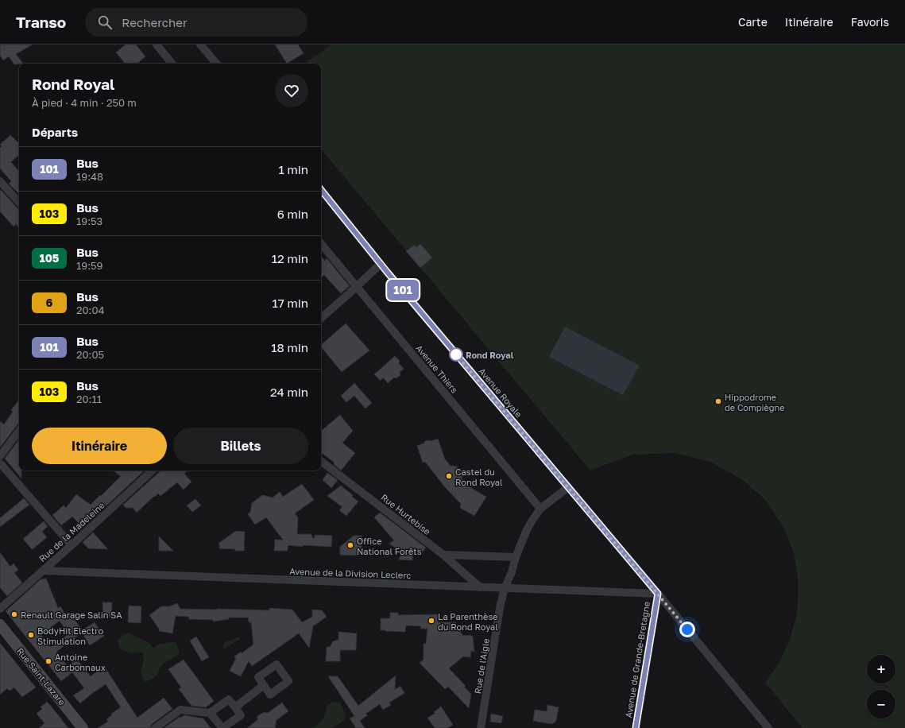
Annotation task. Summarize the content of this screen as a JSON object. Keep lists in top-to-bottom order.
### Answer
{
  "streets": {
    "main road": ["Rue Saint-Lazare"],
    "street": [
      "Avenue Thiers",
      "Avenue Royale",
      "Rue Hurtebise",
      "Rue de la Madeleine",
      "Avenue de la Division Leclerc",
      "Avenue de Grande-Bretagne",
      "Rue de l'Aigle"
    ]
  },
  "crossings": [
    ["Avenue Thiers", "Rue de l'Aigle"],
    ["Avenue Royale", "Avenue de la Division Leclerc"],
    ["Avenue Royale", "Avenue de Grande-Bretagne"],
    ["Avenue Royale", "Rue de l'Aigle"],
    ["Rue Hurtebise", "Avenue de la Division Leclerc"],
    ["Rue de la Madeleine", "Avenue de la Division Leclerc"],
    ["Avenue de la Division Leclerc", "Avenue de Grande-Bretagne"],
    ["Avenue de la Division Leclerc", "Rue de l'Aigle"]
  ],
  "places": [
    "Rond Royal",
    "Hippodrome de Compiègne",
    "Castel du Rond Royal",
    "Office National Forêts",
    "Renault Garage Salin SA",
    "La Parenthèse du Rond Royal",
    "BodyHit Electro Stimulation",
    "Antoine Carbonnaux"
  ],
  "lines": ["bus line 101"],
  "page": {
    "header": "Transo",
    "search": "Rechercher",
    "nav": ["Carte", "Itinéraire", "Favoris"],
    "on_map": "101",
    "heading": [
      ["Rond Royal", "À pied · 4 min · 250 m"],
      "Départs"
    ],
    "list": [
      {
        "mark": "101",
        "name": "Bus",
        "note": "19:48",
        "value": "1 min"
      },
      {
        "mark": "103",
        "name": "Bus",
        "note": "19:53",
        "value": "6 min"
      },
      {
        "mark": "105",
        "name": "Bus",
        "note": "19:59",
        "value": "12 min"
      },
      {
        "mark": "6",
        "name": "Bus",
        "note": "20:04",
        "value": "17 min"
      },
      {
        "mark": "101",
        "name": "Bus",
        "note": "20:05",
        "value": "18 min"
      },
      {
        "mark": "103",
        "name": "Bus",
        "note": "20:11",
        "value": "24 min"
      }
    ],
    "buttons": ["Itinéraire", "Billets"],
    "map_buttons": ["+", "−"]
  }
}
